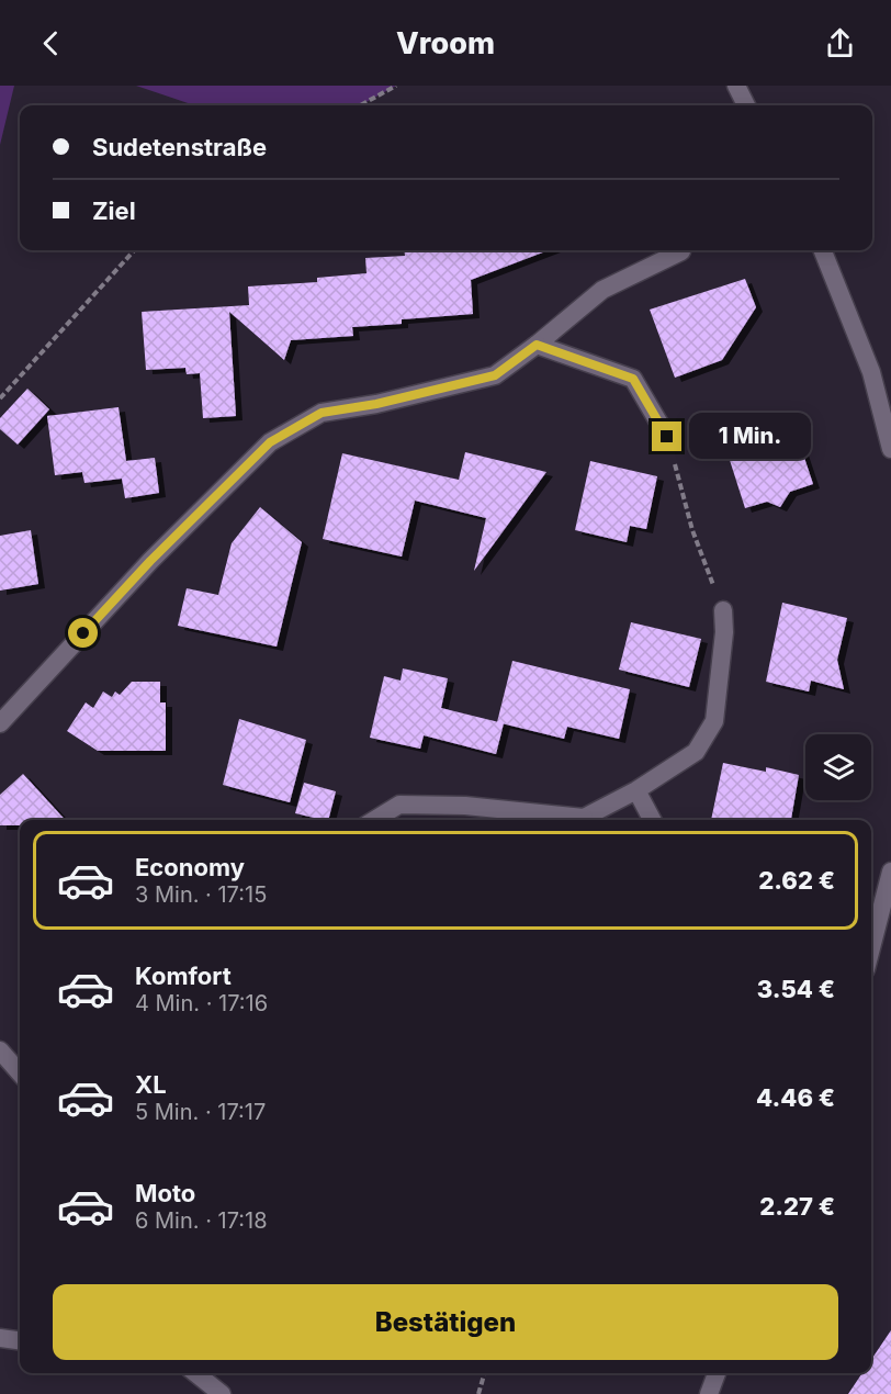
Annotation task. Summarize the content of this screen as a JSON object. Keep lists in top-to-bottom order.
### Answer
{
  "page": {
    "header": "Vroom",
    "banner": ["Sudetenstraße", "Ziel"],
    "bubble": "1 Min.",
    "list": [
      {
        "name": "Economy",
        "note": "3 Min. · 17:15",
        "value": "2.62 €"
      },
      {
        "name": "Komfort",
        "note": "4 Min. · 17:16",
        "value": "3.54 €"
      },
      {
        "name": "XL",
        "note": "5 Min. · 17:17",
        "value": "4.46 €"
      },
      {
        "name": "Moto",
        "note": "6 Min. · 17:18",
        "value": "2.27 €"
      }
    ],
    "buttons": "Bestätigen"
  }
}
